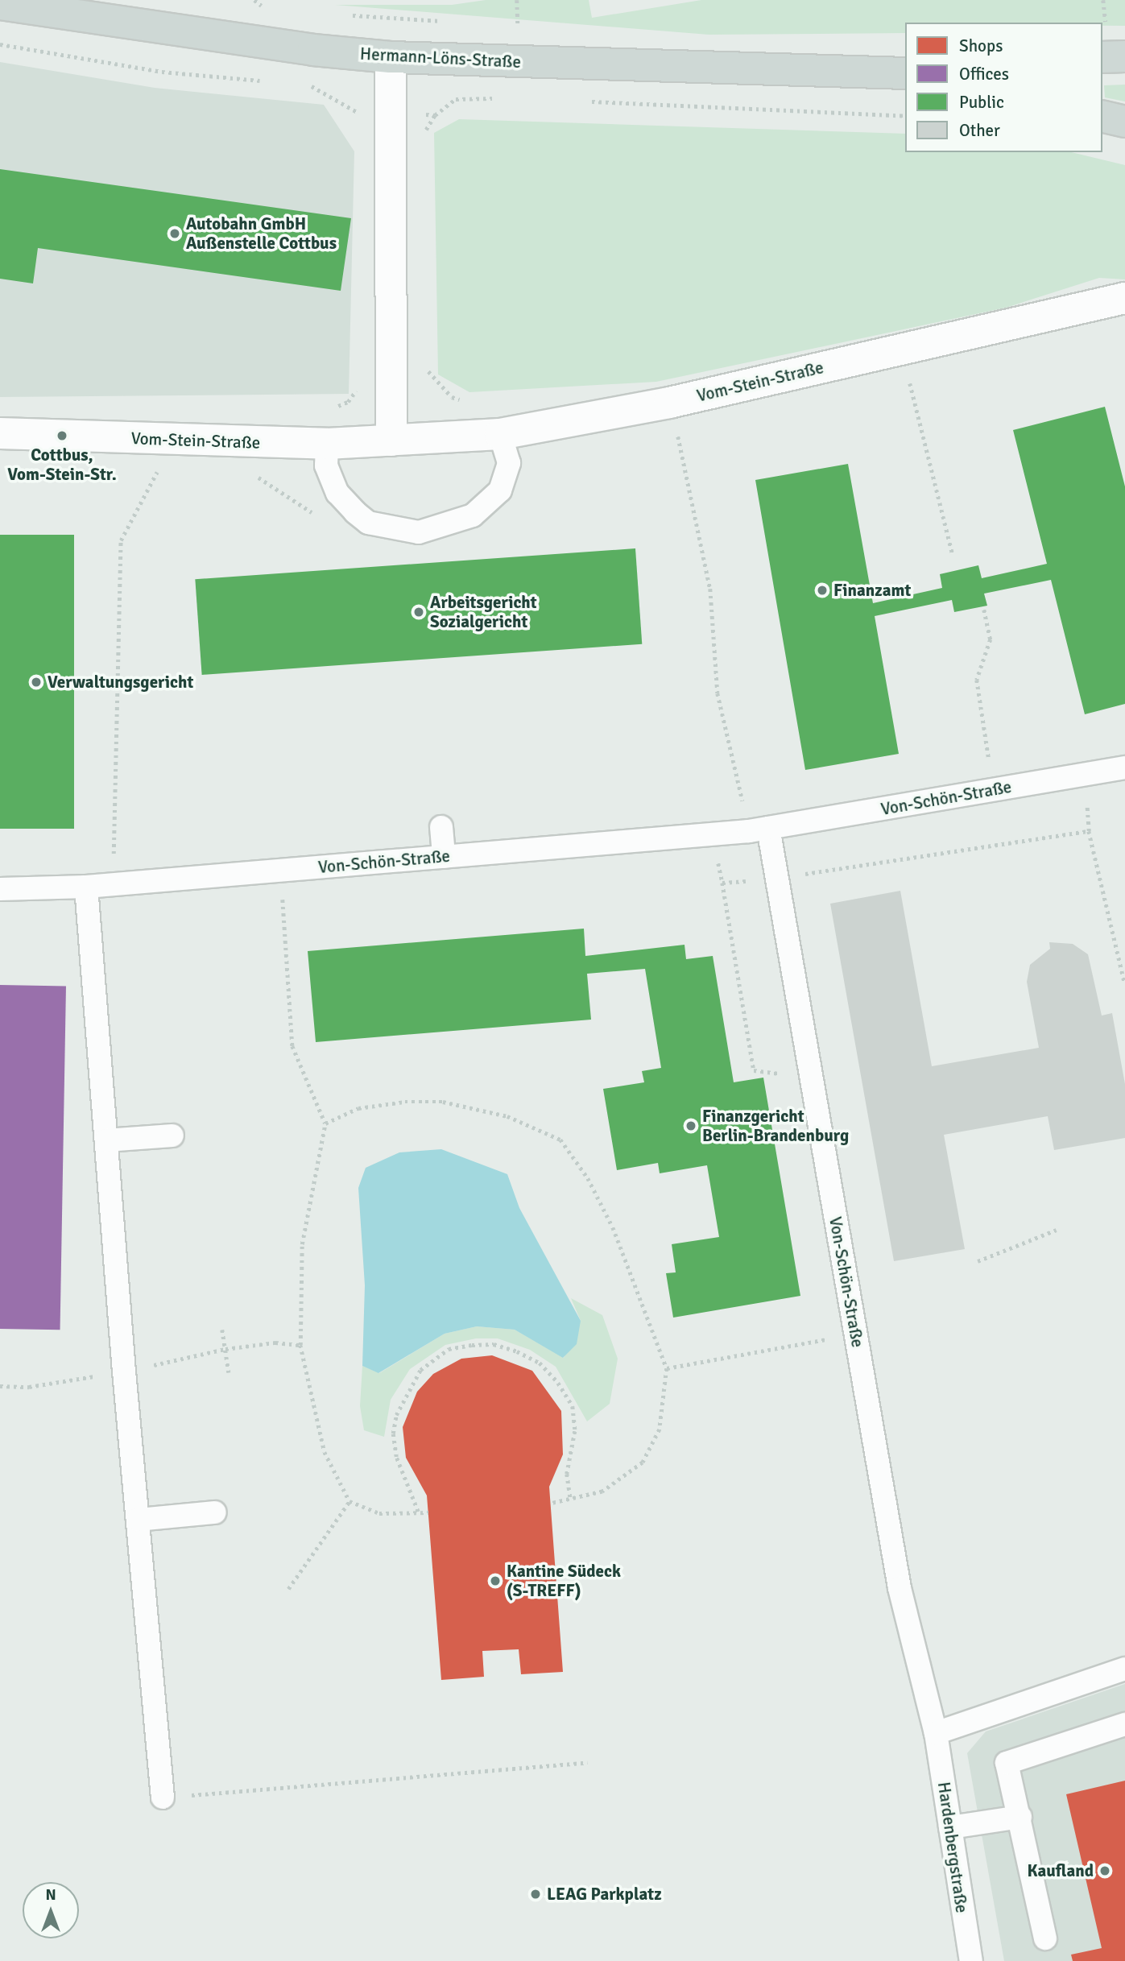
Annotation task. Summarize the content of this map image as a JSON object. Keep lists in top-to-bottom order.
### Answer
{
  "streets": {
    "main road": ["Hermann-Löns-Straße"],
    "street": ["Vom-Stein-Straße"],
    "lane": ["Von-Schön-Straße", "Hardenbergstraße"]
  },
  "crossings": [
    ["Von-Schön-Straße", "Hardenbergstraße"]
  ],
  "places": [
    "Autobahn GmbH Außenstelle Cottbus",
    "Cottbus, Vom-Stein-Str.",
    "Finanzamt",
    "Arbeitsgericht Sozialgericht",
    "Verwaltungsgericht",
    "Finanzgericht Berlin-Brandenburg",
    "Kantine Südeck (S-TREFF)",
    "Kaufland",
    "LEAG Parkplatz"
  ],
  "legend": [
    "Shops",
    "Offices",
    "Public",
    "Other"
  ],
  "north": "top"
}
